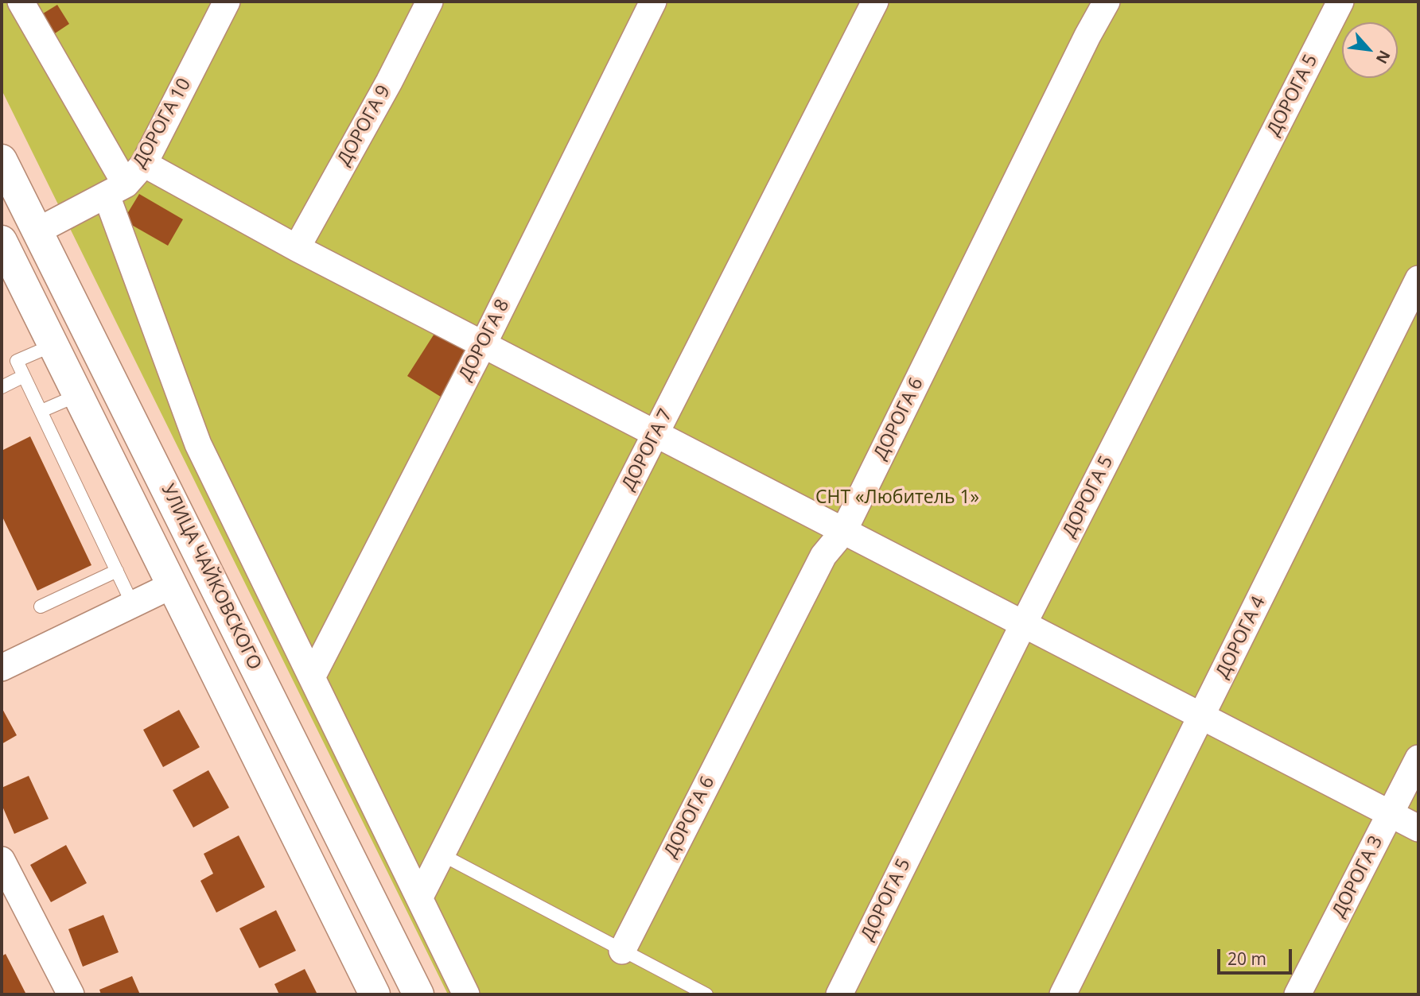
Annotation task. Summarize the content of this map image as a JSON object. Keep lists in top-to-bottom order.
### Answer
{
  "streets": {
    "main road": ["УЛИЦА ЧАЙКОВСКОГО"],
    "street": [
      "ДОРОГА 5",
      "ДОРОГА 10",
      "ДОРОГА 9",
      "ДОРОГА 8",
      "ДОРОГА 6",
      "ДОРОГА 7",
      "ДОРОГА 4",
      "ДОРОГА 3"
    ]
  },
  "crossings": [
    ["ДОРОГА 10", "УЛИЦА ЧАЙКОВСКОГО"]
  ],
  "parks": ["СНТ «Любитель 1»"],
  "scale_bar": "20 m",
  "north": "bottom right"
}
